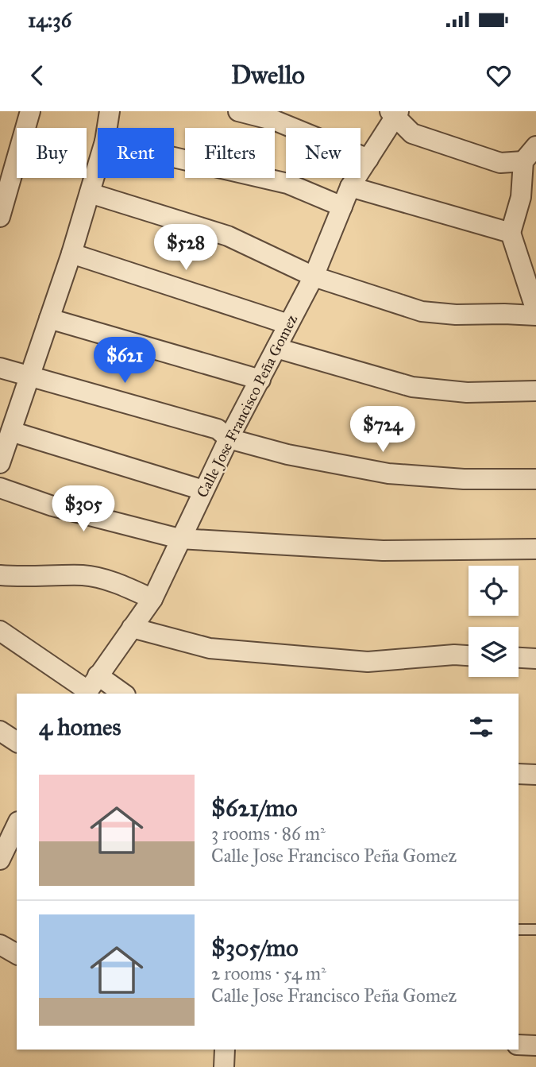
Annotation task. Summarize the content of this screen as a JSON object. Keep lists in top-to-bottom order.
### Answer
{
  "streets": {
    "street": ["Calle Jose Francisco Peña Gomez"]
  },
  "page": {
    "status": "14:36",
    "header": "Dwello",
    "chip": [
      "Buy",
      "Rent",
      "Filters",
      "New"
    ],
    "price": [
      "$528",
      "$621",
      "$724",
      "$305"
    ],
    "heading": "4 homes",
    "list": [
      {
        "name": "$621/mo",
        "note": "3 rooms · 86 m² · Calle Jose Francisco Peña Gomez"
      },
      {
        "name": "$305/mo",
        "note": "2 rooms · 54 m² · Calle Jose Francisco Peña Gomez"
      }
    ]
  }
}
